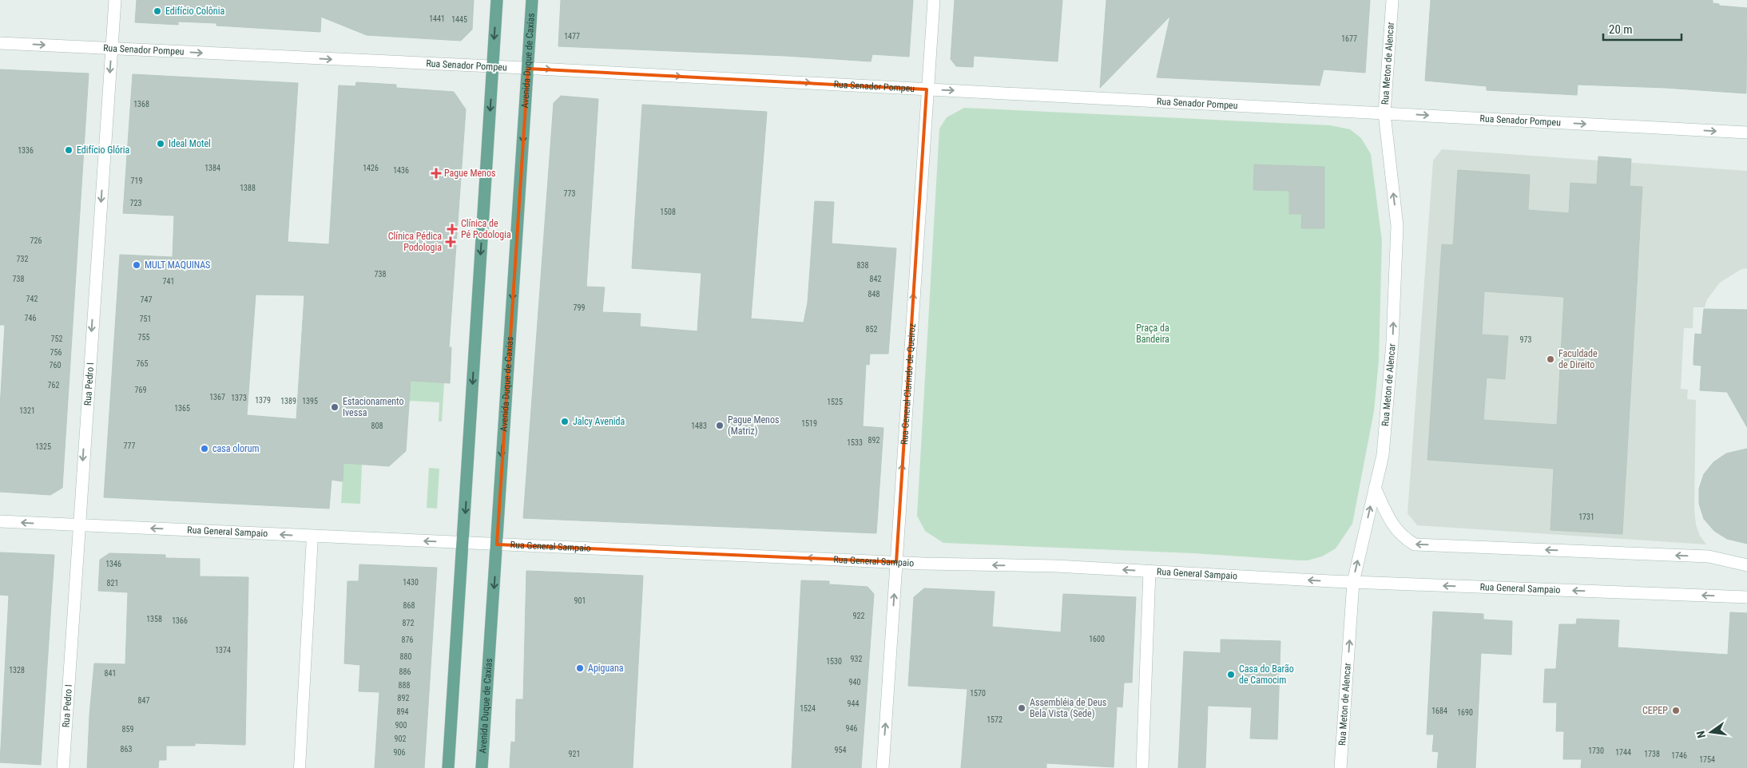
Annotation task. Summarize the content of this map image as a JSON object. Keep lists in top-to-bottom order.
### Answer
{
  "streets": {
    "main road": ["Avenida Duque de Caxias"],
    "street": [
      "Rua Senador Pompeu",
      "Rua Meton de Alencar",
      "Rua Pedro I",
      "Rua General Clarindo de Queiroz",
      "Rua General Sampaio"
    ]
  },
  "crossings": [
    ["Rua Senador Pompeu", "Avenida Duque de Caxias"],
    ["Rua Senador Pompeu", "Rua Meton de Alencar"],
    ["Rua Senador Pompeu", "Rua Pedro I"],
    ["Rua Senador Pompeu", "Rua General Clarindo de Queiroz"],
    ["Avenida Duque de Caxias", "Rua General Sampaio"],
    ["Rua Meton de Alencar", "Rua General Sampaio"],
    ["Rua Pedro I", "Rua General Sampaio"],
    ["Rua General Clarindo de Queiroz", "Rua General Sampaio"]
  ],
  "one_way": [
    "Rua Senador Pompeu",
    "Rua Meton de Alencar",
    "Rua Pedro I",
    "Rua General Clarindo de Queiroz",
    "Rua General Sampaio"
  ],
  "parks": ["Praça da Bandeira"],
  "places": {
    "other": [
      "Edifício Colônia",
      "Ideal Motel",
      "Edifício Glória",
      "MULT MAQUINAS",
      "Faculdade de Direito",
      "Estacionamento Ivessa",
      "Jalcy Avenida",
      "Pague Menos (Matriz)",
      "casa olorum",
      "Apiguana",
      "Casa do Barão de Camocim",
      "Assembléia de Deus Bela Vista (Sede)",
      "CEPEP"
    ],
    "health": ["Pague Menos", "Clínica de Pé Podologia", "Clínica Pédica Podologia"]
  },
  "house_numbers": [
    "1441",
    "1445",
    "1477",
    "1677",
    "1368",
    "1336",
    "1384",
    "1426",
    "1436",
    "719",
    "1388",
    "773",
    "723",
    "1508",
    "726",
    "732",
    "838",
    "738",
    "738",
    "842",
    "741",
    "848",
    "742",
    "747",
    "799",
    "746",
    "751",
    "852",
    "755",
    "752",
    "973",
    "756",
    "765",
    "760",
    "762",
    "769",
    "1367",
    "1373",
    "1379",
    "1389",
    "1395",
    "1525",
    "1365",
    "1321",
    "1519",
    "808",
    "1483",
    "892",
    "1533",
    "777",
    "1325",
    "1731",
    "1346",
    "1430",
    "821",
    "901",
    "868",
    "922",
    "1358",
    "1366",
    "872",
    "1600",
    "876",
    "1374",
    "880",
    "932",
    "1530",
    "1328",
    "886",
    "841",
    "940",
    "888",
    "1570",
    "892",
    "847",
    "944",
    "1524",
    "1684",
    "894",
    "1690",
    "1572",
    "900",
    "946",
    "859",
    "902",
    "863",
    "954",
    "1730",
    "906",
    "1744",
    "921",
    "1738",
    "1746",
    "1754"
  ],
  "scale_bar": "20 m",
  "north": "left"
}
